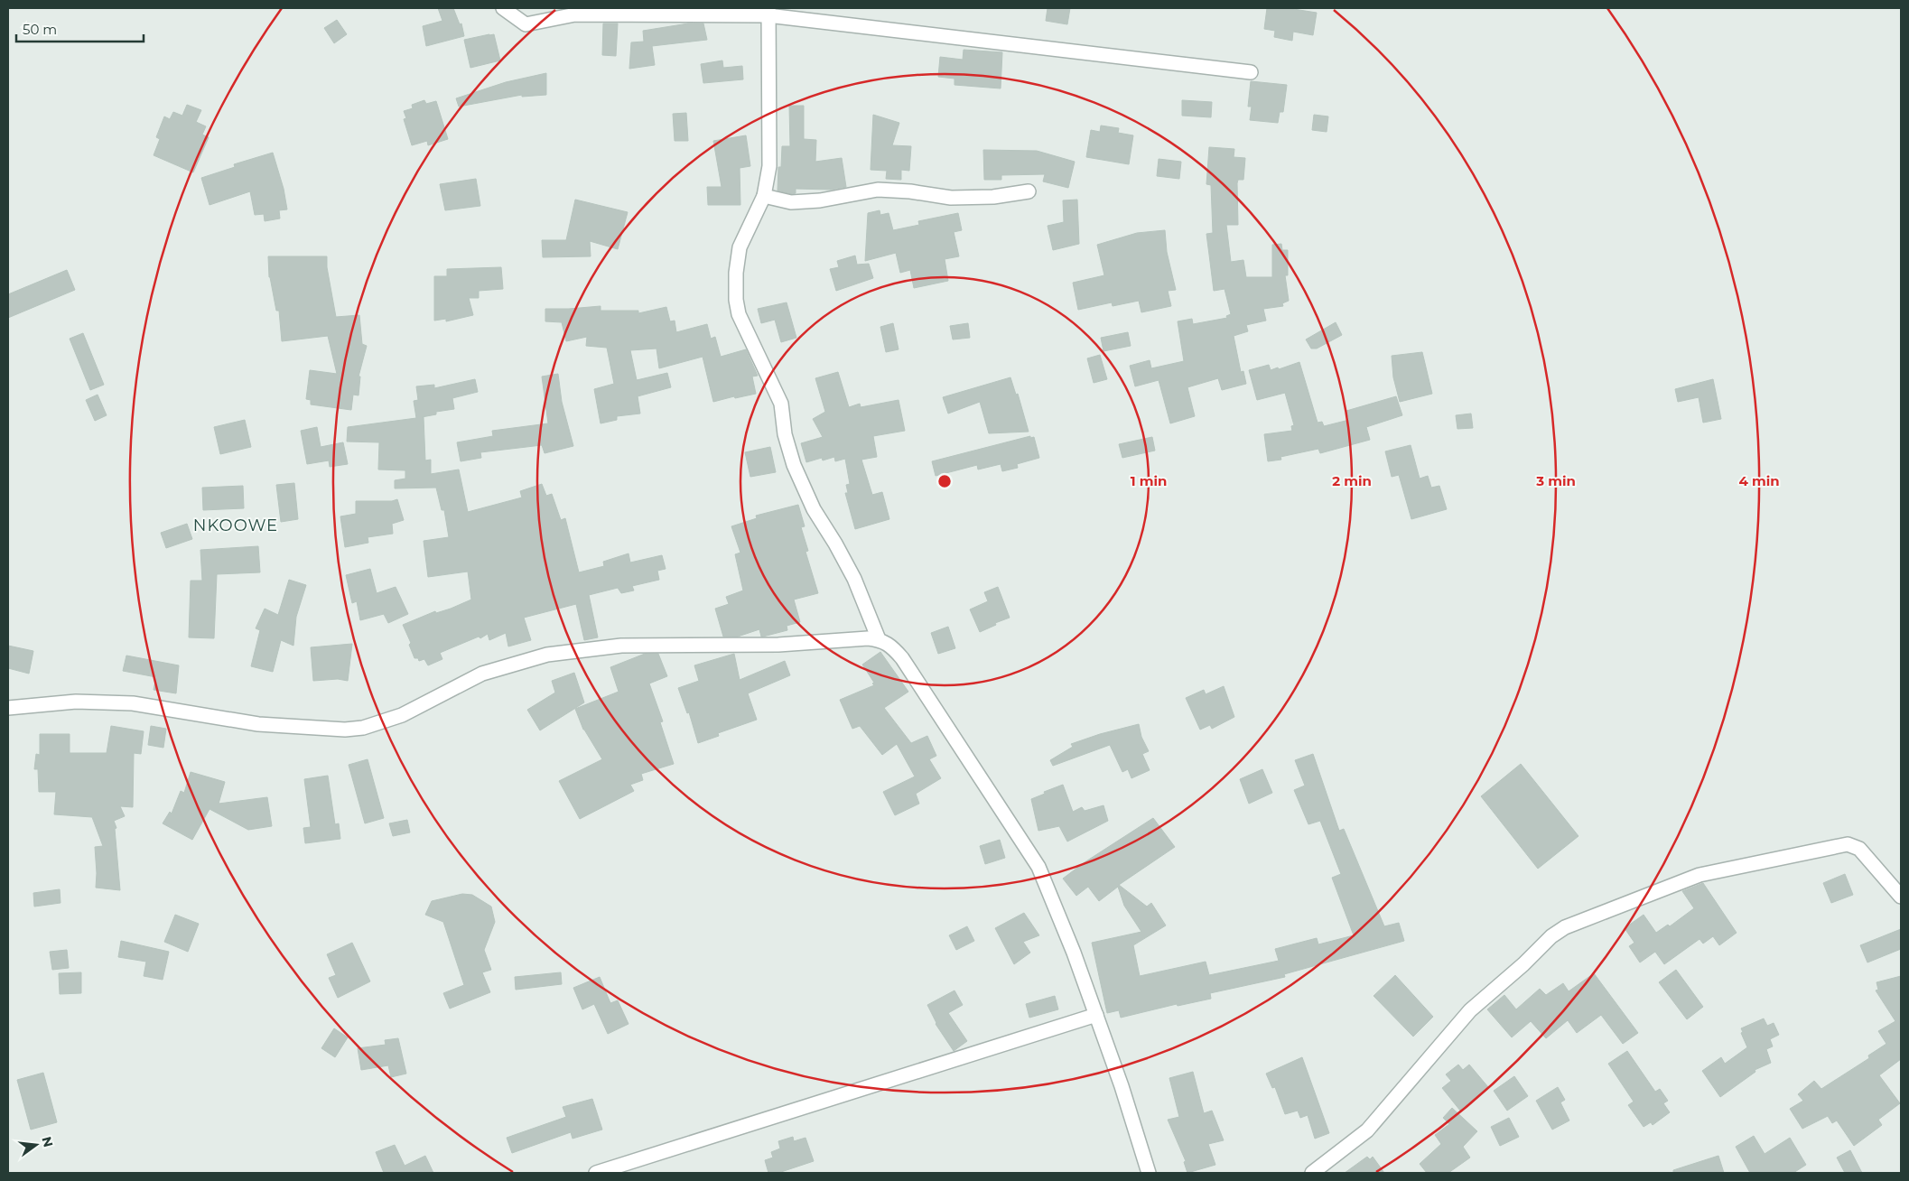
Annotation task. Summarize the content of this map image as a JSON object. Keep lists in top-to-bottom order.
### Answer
{
  "districts": ["NKOOWE"],
  "scale_bar": "50 m",
  "north": "right",
  "rings": [
    "1 min",
    "2 min",
    "3 min",
    "4 min"
  ]
}
